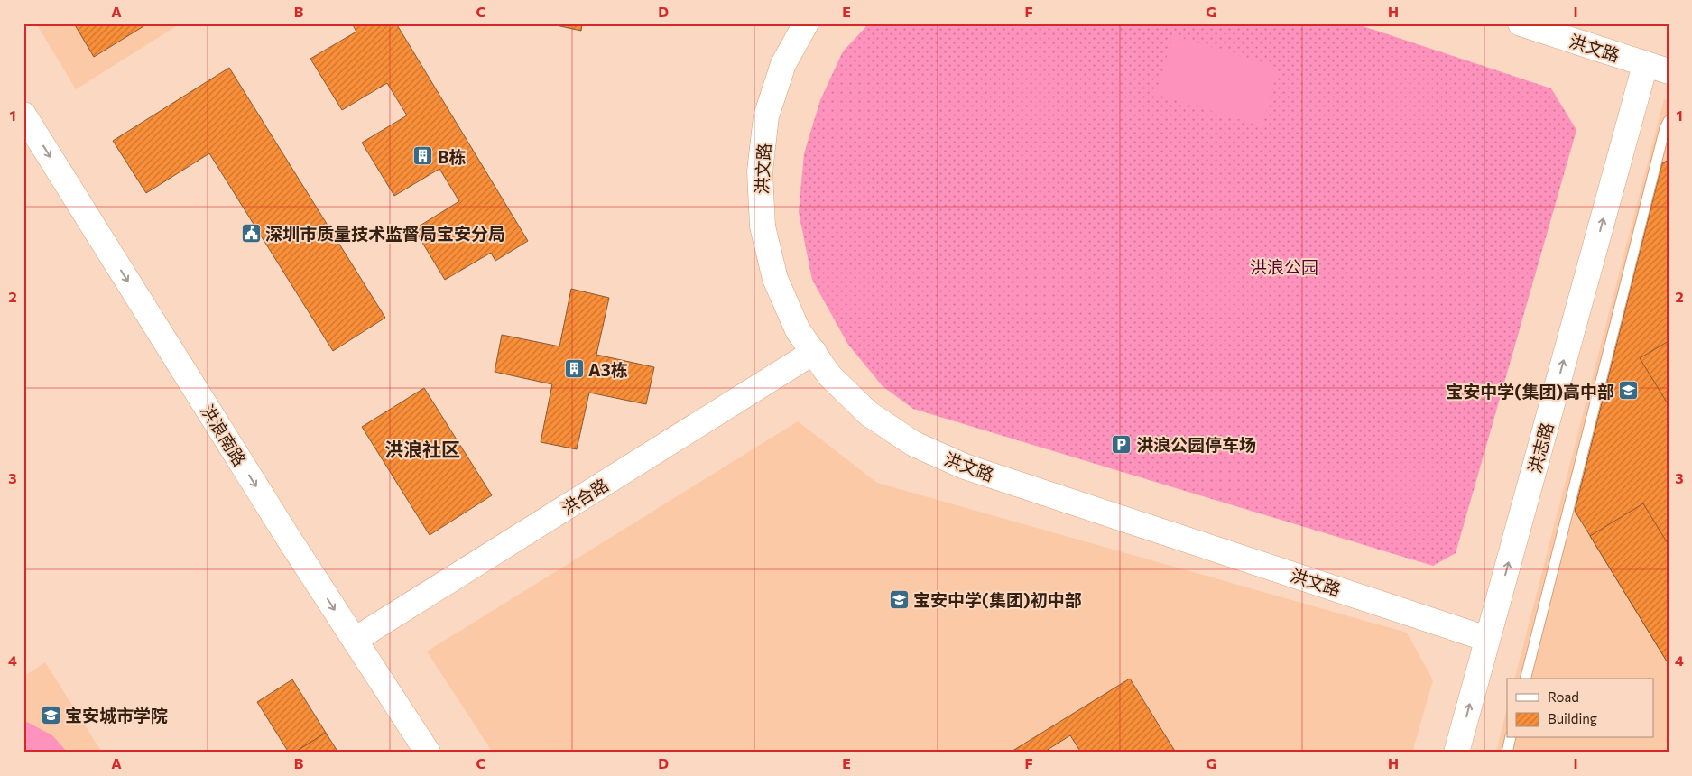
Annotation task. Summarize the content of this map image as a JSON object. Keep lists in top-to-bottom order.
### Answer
{
  "streets": {
    "street": [
      "洪文路",
      "洪浪南路",
      "洪志路",
      "洪合路"
    ]
  },
  "crossings": [
    ["洪文路", "洪志路"],
    ["洪文路", "洪合路"],
    ["洪浪南路", "洪合路"]
  ],
  "one_way": ["洪浪南路", "洪志路"],
  "districts": ["洪浪社区"],
  "parks": ["洪浪公园"],
  "places": {
    "building": ["B栋", "A3栋"],
    "public building": ["深圳市质量技术监督局宝安分局"],
    "school or university": ["宝安中学(集团)高中部", "宝安中学(集团)初中部", "宝安城市学院"],
    "parking": ["洪浪公园停车场"]
  },
  "legend": ["Road", "Building"],
  "grid": {
    "columns": [
      "A",
      "B",
      "C",
      "D",
      "E",
      "F",
      "G",
      "H",
      "I"
    ],
    "rows": [
      "1",
      "2",
      "3",
      "4"
    ]
  }
}
